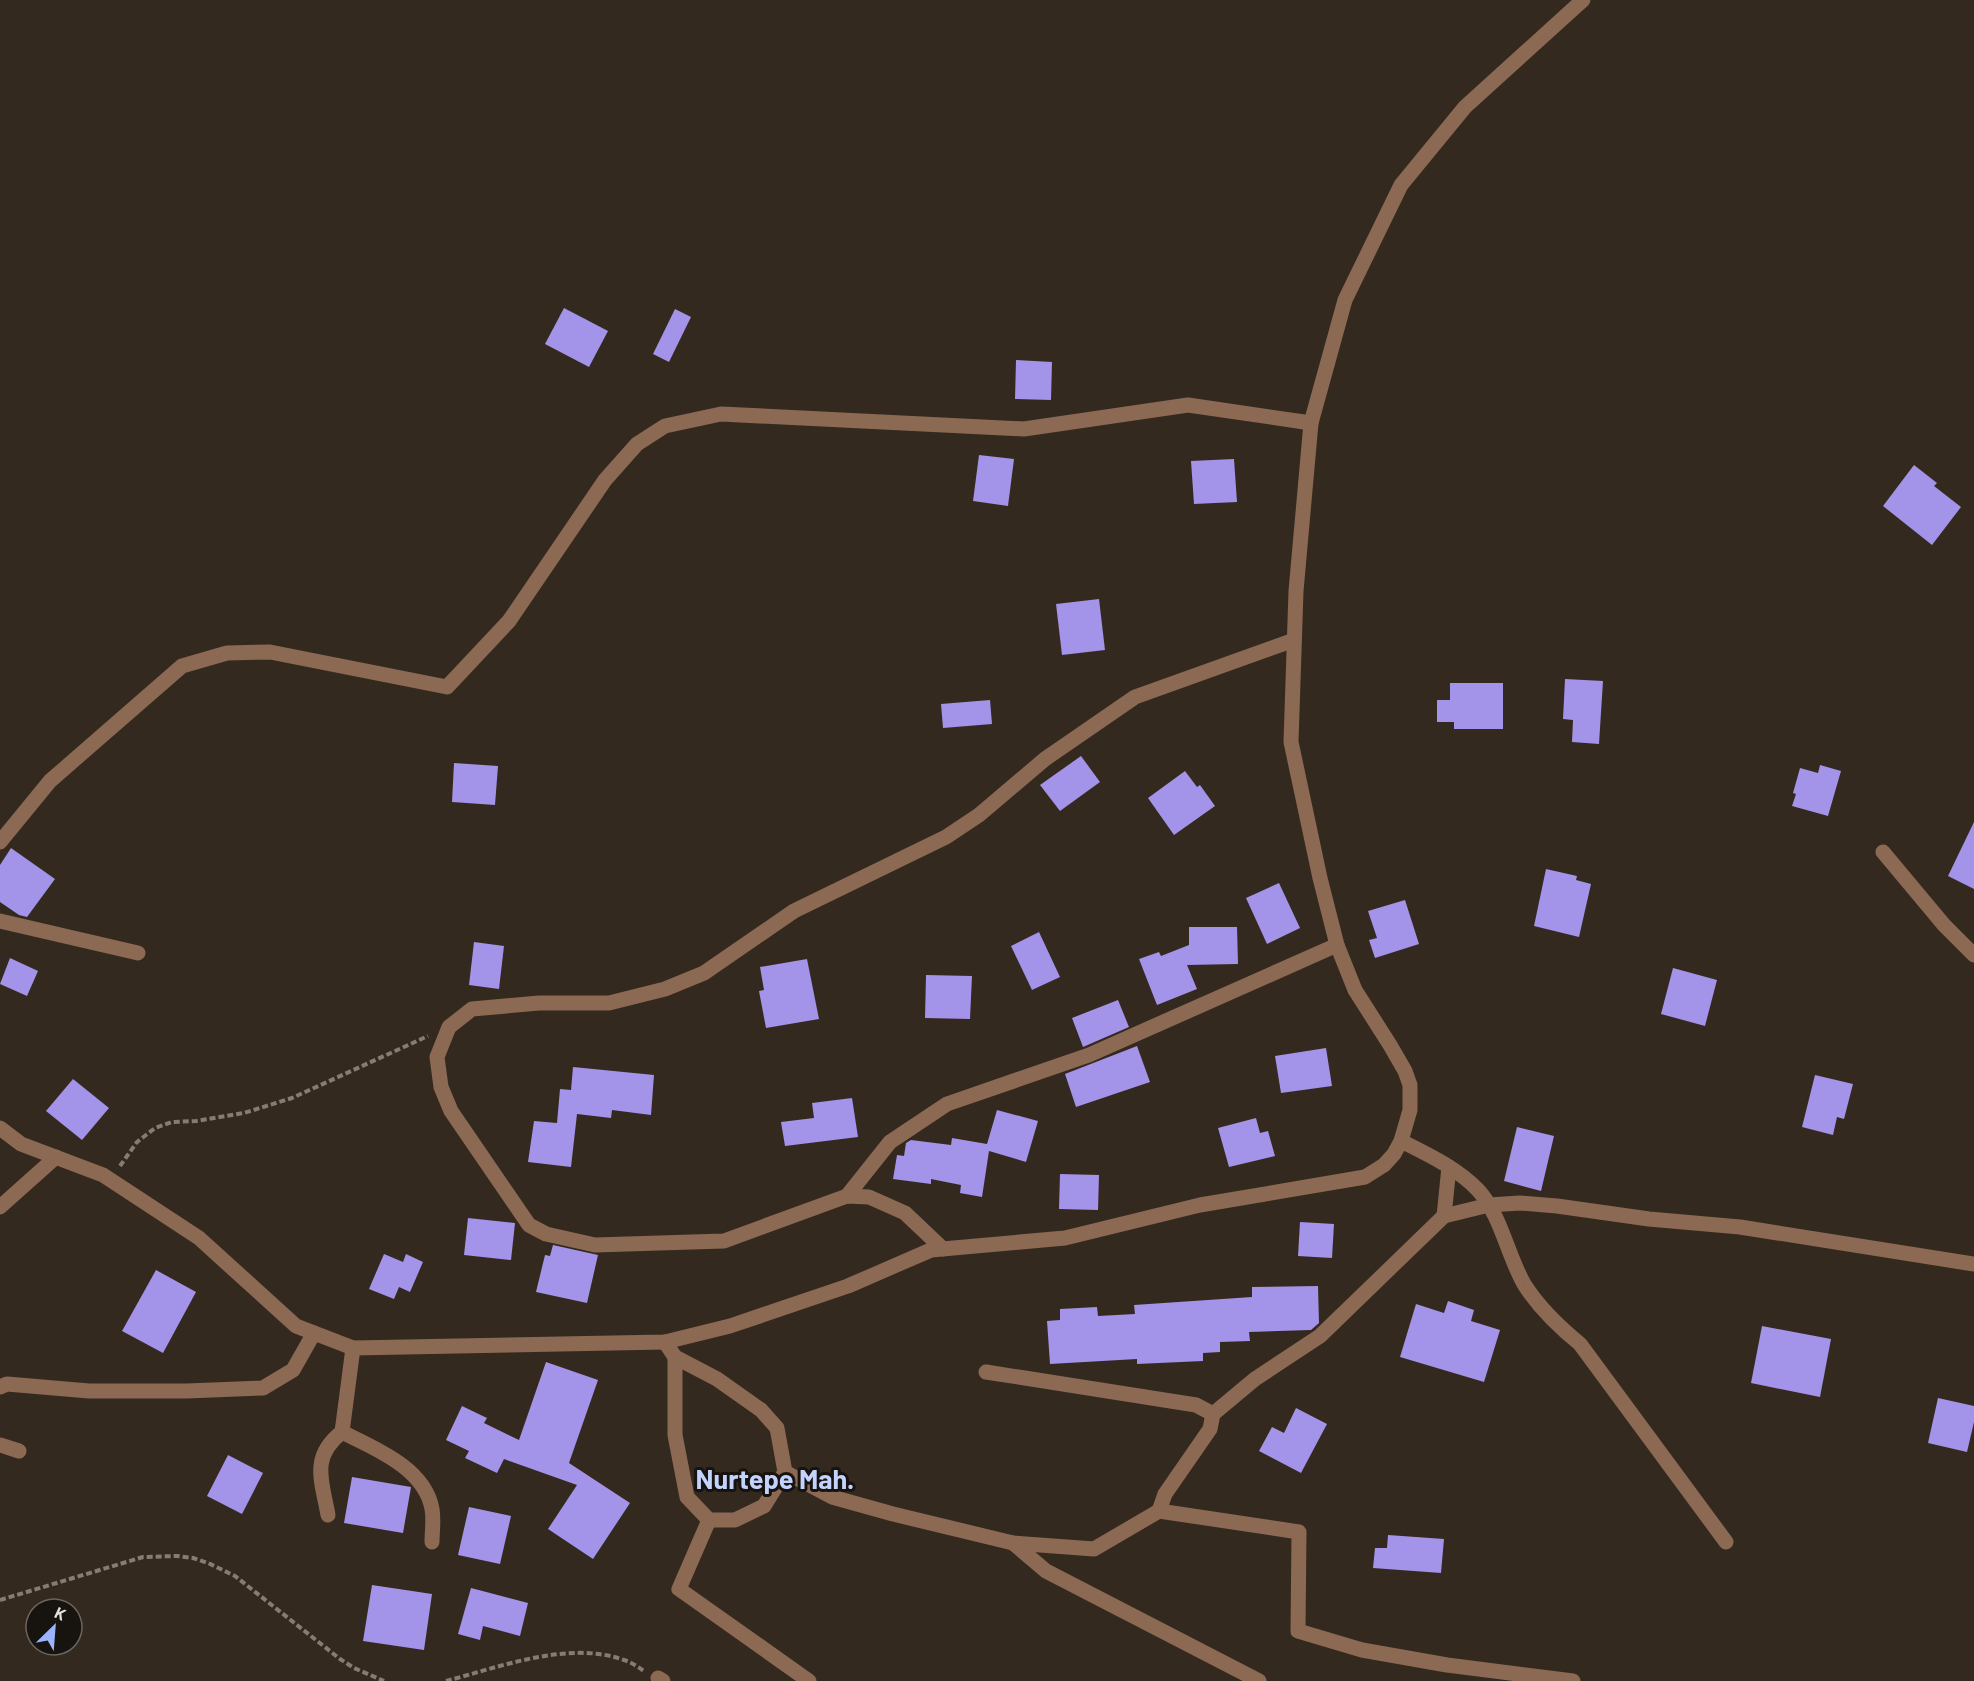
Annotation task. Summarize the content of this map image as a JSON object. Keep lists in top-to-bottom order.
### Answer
{
  "districts": ["Nurtepe Mah."],
  "north": "top right"
}
